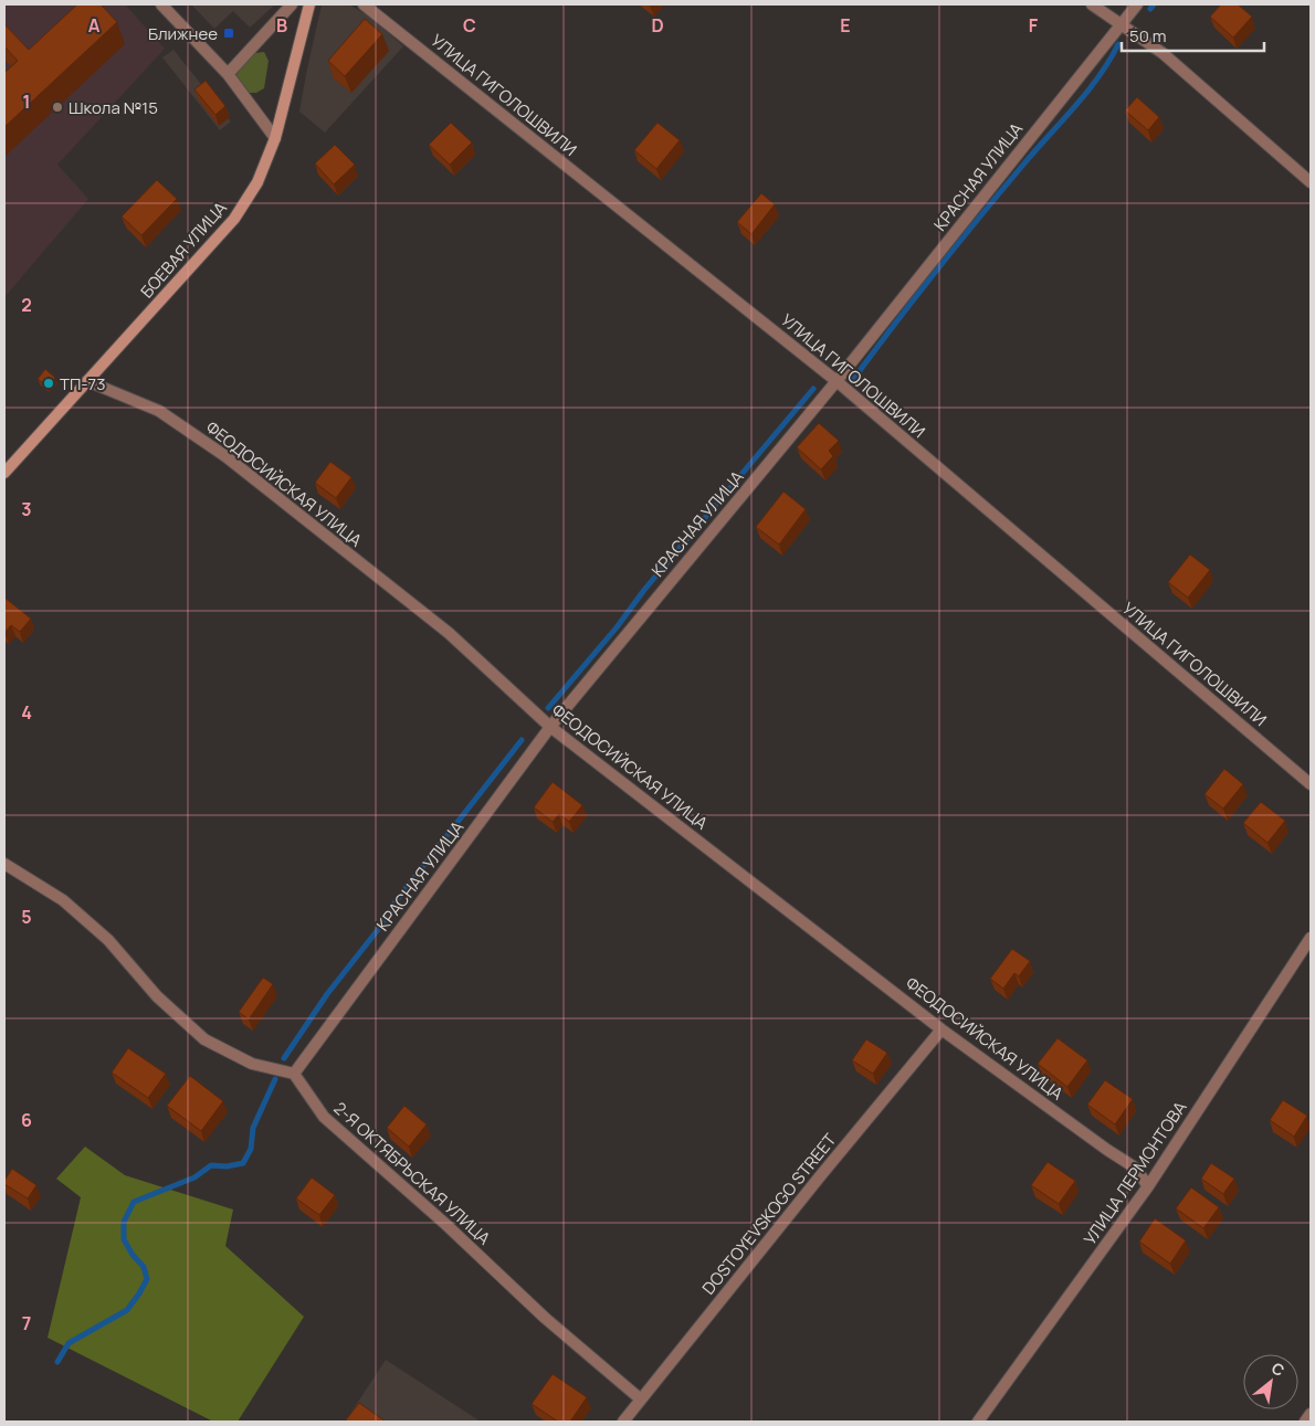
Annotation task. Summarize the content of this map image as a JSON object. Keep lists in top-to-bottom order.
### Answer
{
  "streets": {
    "street": [
      "УЛИЦА ГИГОЛОШВИЛИ",
      "КРАСНАЯ УЛИЦА",
      "БОЕВАЯ УЛИЦА",
      "ФЕОДОСИЙСКАЯ УЛИЦА",
      "2-Я ОКТЯБРЬСКАЯ УЛИЦА",
      "УЛИЦА ЛЕРМОНТОВА",
      "DOSTOYEVSKOGO STREET"
    ]
  },
  "crossings": [
    ["УЛИЦА ГИГОЛОШВИЛИ", "КРАСНАЯ УЛИЦА"],
    ["КРАСНАЯ УЛИЦА", "ФЕОДОСИЙСКАЯ УЛИЦА"],
    ["КРАСНАЯ УЛИЦА", "2-Я ОКТЯБРЬСКАЯ УЛИЦА"],
    ["БОЕВАЯ УЛИЦА", "ФЕОДОСИЙСКАЯ УЛИЦА"],
    ["ФЕОДОСИЙСКАЯ УЛИЦА", "УЛИЦА ЛЕРМОНТОВА"],
    ["ФЕОДОСИЙСКАЯ УЛИЦА", "DOSTOYEVSKOGO STREET"],
    ["2-Я ОКТЯБРЬСКАЯ УЛИЦА", "DOSTOYEVSKOGO STREET"]
  ],
  "places": {
    "transit": ["Ближнее"],
    "other": ["Школа №15", "ТП-73"]
  },
  "scale_bar": "50 m",
  "north": "top right",
  "grid": {
    "columns": [
      "A",
      "B",
      "C",
      "D",
      "E",
      "F"
    ],
    "rows": [
      "1",
      "2",
      "3",
      "4",
      "5",
      "6",
      "7"
    ]
  }
}
